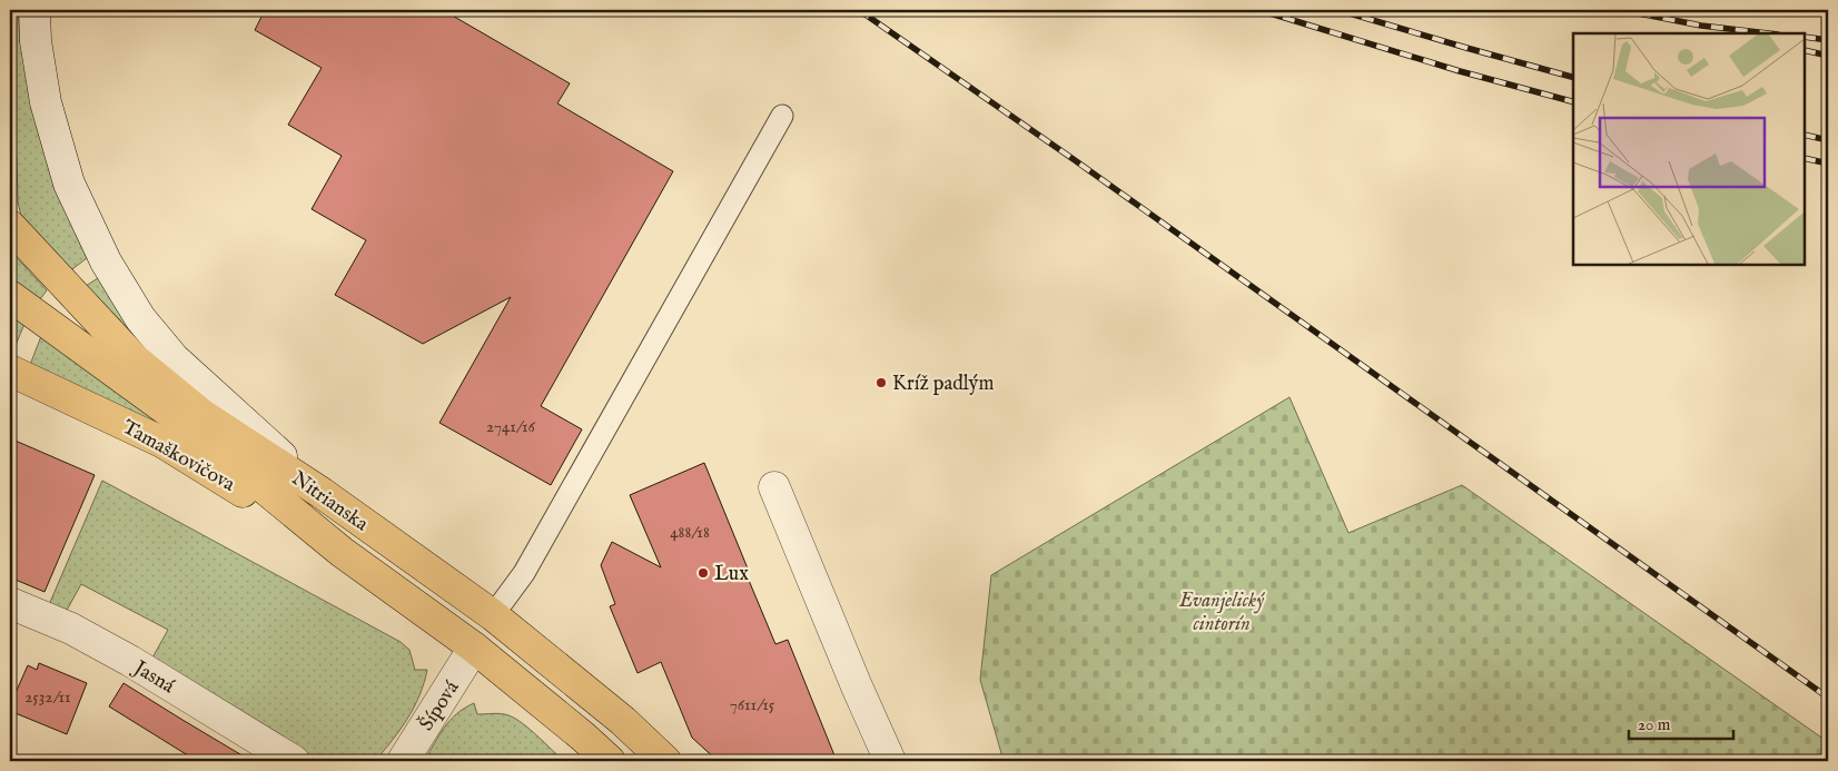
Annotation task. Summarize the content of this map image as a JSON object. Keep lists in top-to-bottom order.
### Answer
{
  "streets": {
    "main road": ["Tamaškovičova", "Nitrianska"],
    "street": ["Jasná", "Šípová"]
  },
  "crossings": [
    ["Tamaškovičova", "Nitrianska"],
    ["Nitrianska", "Šípová"]
  ],
  "parks": ["Evanjelický cintorín"],
  "places": ["Kríž padlým", "Lux"],
  "house_numbers": [
    "2741/16",
    "488/18",
    "2532/11",
    "7611/15"
  ],
  "scale_bar": "20 m"
}
